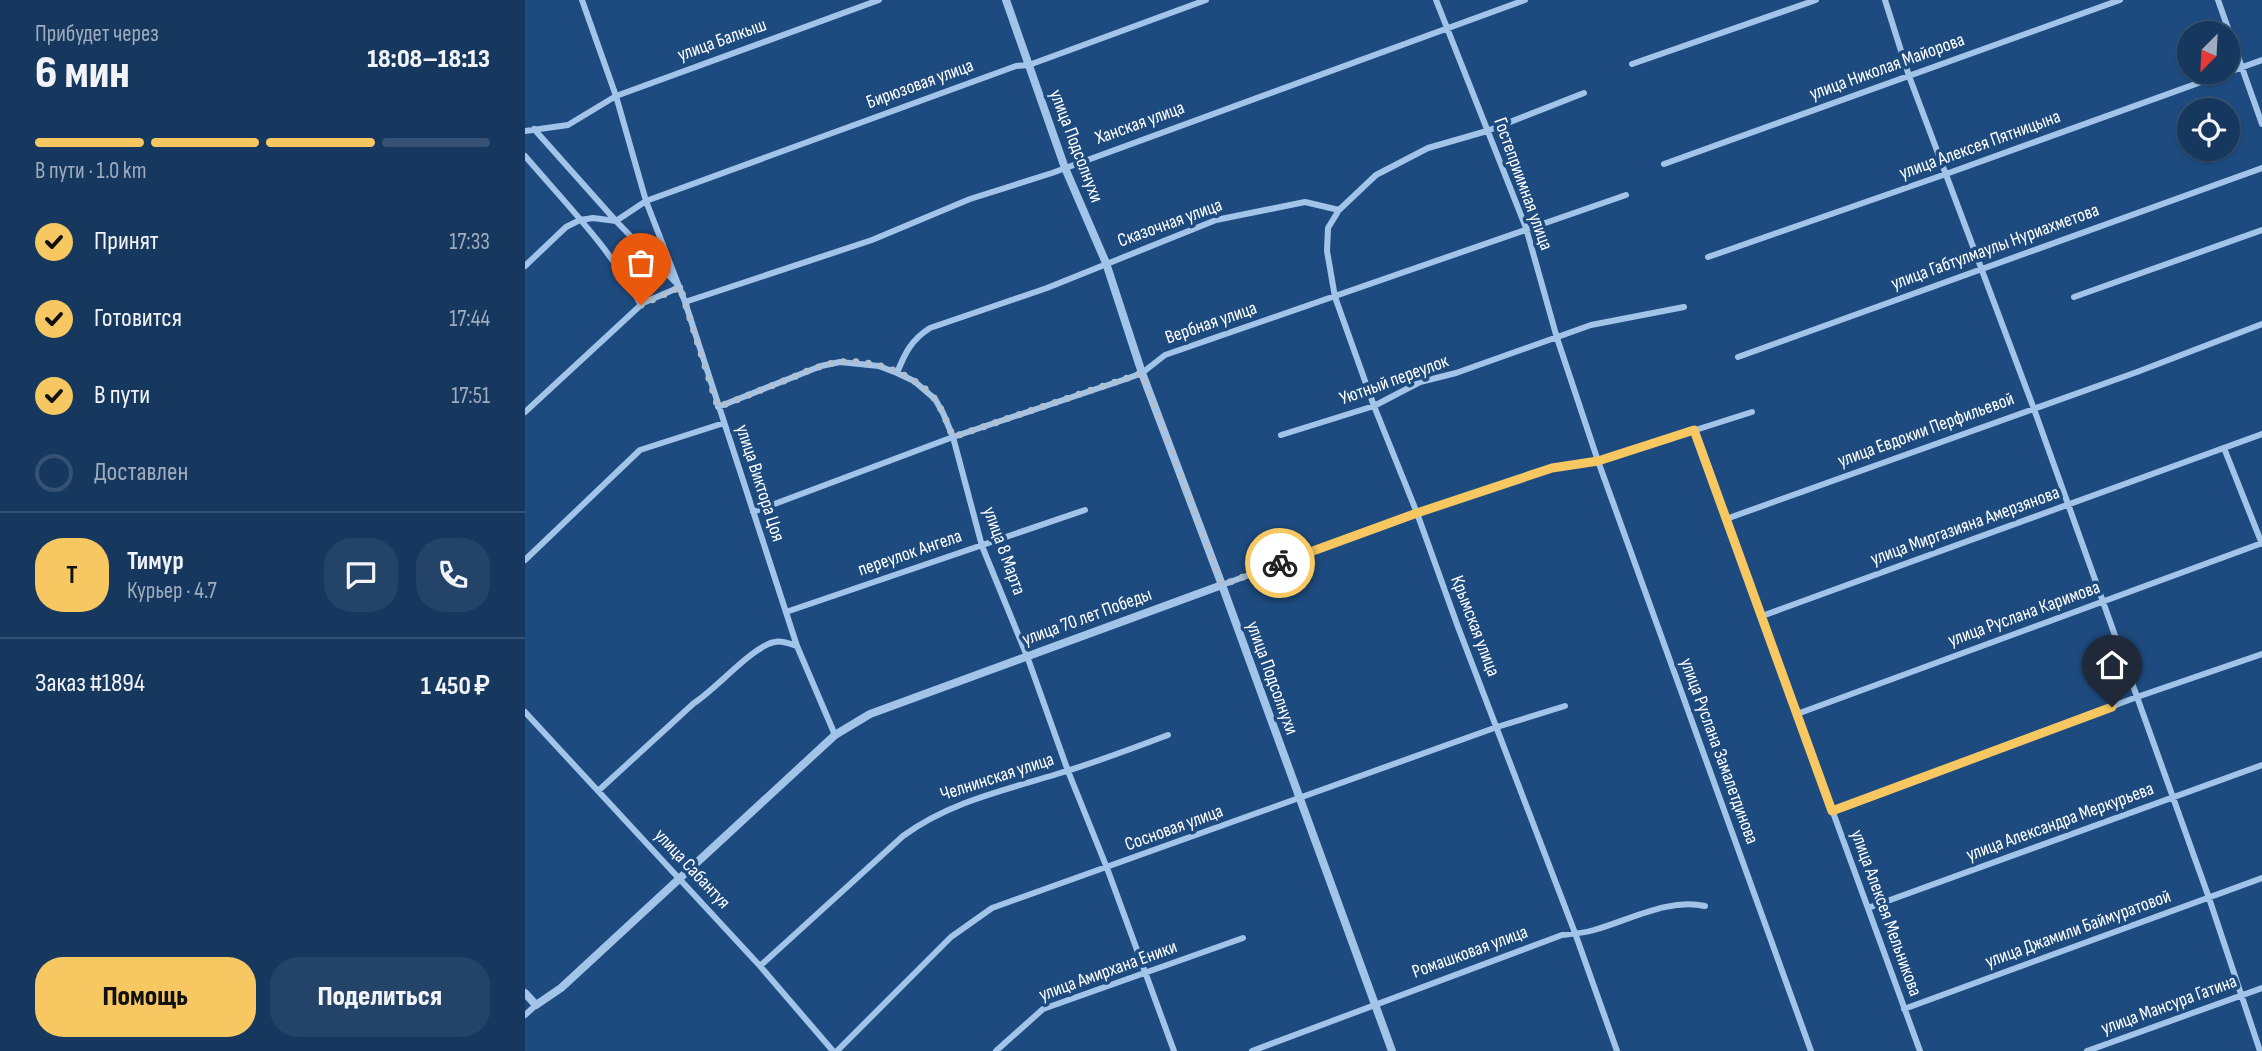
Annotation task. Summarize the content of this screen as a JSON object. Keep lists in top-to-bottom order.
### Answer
{
  "streets": {
    "street": [
      "улица Балкыш",
      "улица Николая Майорова",
      "Бирюзовая улица",
      "Ханская улица",
      "улица Алексея Пятницына",
      "улица Подсолнухи",
      "Гостеприимная улица",
      "Сказочная улица",
      "улица Габтулмаулы Нуриахметова",
      "Вербная улица",
      "Уютный переулок",
      "улица Евдокии Перфильевой",
      "улица Виктора Цоя",
      "улица Миргазияна Амерзянова",
      "улица 8 Марта",
      "переулок Ангела",
      "улица Руслана Каримова",
      "улица 70 лет Победы",
      "Крымская улица",
      "улица Руслана Замалетдинова",
      "Челнинская улица",
      "улица Александра Меркурьева",
      "Сосновая улица",
      "улица Сабантуя",
      "улица Алексея Мельникова",
      "улица Джамили Баймуратовой",
      "Ромашковая улица",
      "улица Амирхана Еники",
      "улица Мансура Гатина"
    ]
  },
  "crossings": [
    ["улица Балкыш", "улица Виктора Цоя"],
    ["Бирюзовая улица", "улица Подсолнухи"],
    ["Бирюзовая улица", "улица Виктора Цоя"],
    ["Ханская улица", "улица Подсолнухи"],
    ["Ханская улица", "Гостеприимная улица"],
    ["Ханская улица", "улица Виктора Цоя"],
    ["улица Подсолнухи", "Сказочная улица"],
    ["улица Подсолнухи", "Вербная улица"],
    ["улица Подсолнухи", "улица 70 лет Победы"],
    ["улица Подсолнухи", "Сосновая улица"],
    ["улица Подсолнухи", "Ромашковая улица"],
    ["Гостеприимная улица", "Вербная улица"],
    ["Гостеприимная улица", "Уютный переулок"],
    ["Гостеприимная улица", "улица 70 лет Победы"],
    ["Гостеприимная улица", "улица Руслана Замалетдинова"],
    ["Сказочная улица", "улица 8 Марта"],
    ["Сказочная улица", "Крымская улица"],
    ["Вербная улица", "улица Виктора Цоя"],
    ["Вербная улица", "улица 8 Марта"],
    ["Вербная улица", "Крымская улица"],
    ["Уютный переулок", "Крымская улица"],
    ["улица Евдокии Перфильевой", "улица Алексея Мельникова"],
    ["улица Виктора Цоя", "улица 8 Марта"],
    ["улица Виктора Цоя", "переулок Ангела"],
    ["улица Виктора Цоя", "улица 70 лет Победы"],
    ["улица Миргазияна Амерзянова", "улица Алексея Мельникова"],
    ["улица 8 Марта", "переулок Ангела"],
    ["улица 8 Марта", "улица 70 лет Победы"],
    ["улица 8 Марта", "Челнинская улица"],
    ["улица 8 Марта", "Сосновая улица"],
    ["улица 8 Марта", "улица Амирхана Еники"],
    ["улица Руслана Каримова", "улица Алексея Мельникова"],
    ["улица 70 лет Победы", "Крымская улица"],
    ["улица 70 лет Победы", "улица Руслана Замалетдинова"],
    ["улица 70 лет Победы", "улица Сабантуя"],
    ["улица 70 лет Победы", "улица Алексея Мельникова"],
    ["Крымская улица", "Сосновая улица"],
    ["Крымская улица", "Ромашковая улица"],
    ["Челнинская улица", "улица Сабантуя"],
    ["улица Александра Меркурьева", "улица Алексея Мельникова"],
    ["Сосновая улица", "улица Сабантуя"],
    ["улица Алексея Мельникова", "улица Джамили Баймуратовой"]
  ],
  "north": "bottom left",
  "page": {
    "heading": ["6 мин", "Прибудет через", "18:08–18:13"],
    "panel": [
      "Тимур",
      "Курьер · 4.7",
      "Заказ #1894",
      "1 450 ₽"
    ],
    "bar": "В пути · 1.0 km",
    "list": [
      ["Принят", "17:33"],
      ["Готовится", "17:44"],
      ["В пути", "17:51"],
      "Доставлен"
    ],
    "round": "Т",
    "buttons": ["Помощь", "Поделиться"]
  }
}
